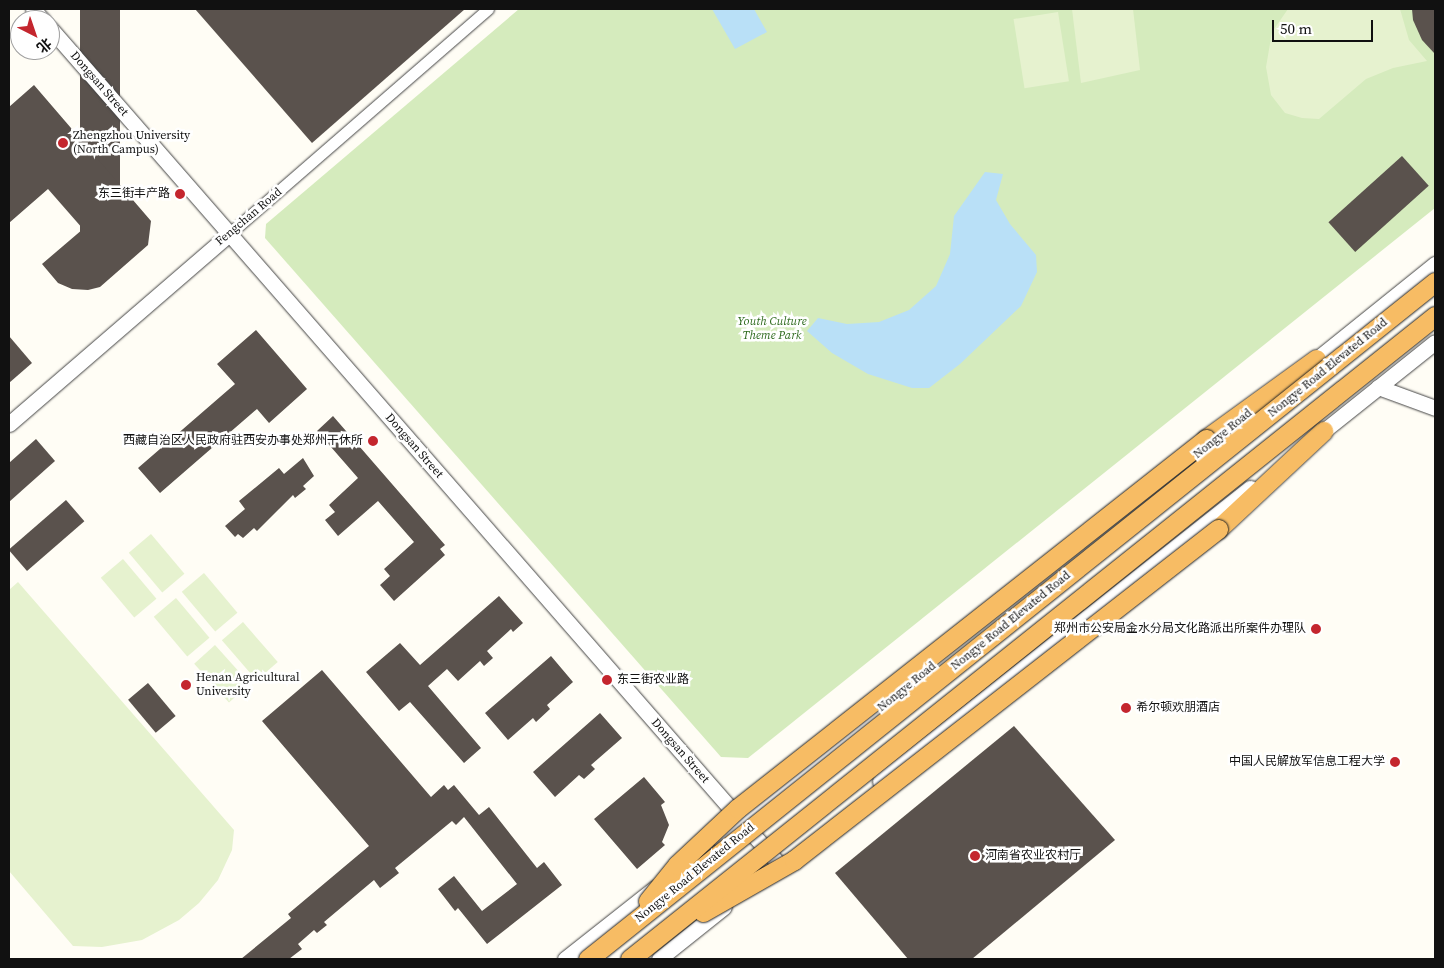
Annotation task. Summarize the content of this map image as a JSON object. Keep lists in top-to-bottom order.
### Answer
{
  "streets": {
    "highway": ["Nongye Road Elevated Road"],
    "street": ["Dongsan Street", "Fengchan Road", "Nongye Road"]
  },
  "crossings": [
    ["Dongsan Street", "Fengchan Road"],
    ["Dongsan Street", "Nongye Road"]
  ],
  "parks": ["Youth Culture Theme Park"],
  "places": [
    "Zhengzhou University (North Campus)",
    "东三街丰产路",
    "西藏自治区人民政府驻西安办事处郑州干休所",
    "郑州市公安局金水分局文化路派出所案件办理队",
    "东三街农业路",
    "Henan Agricultural University",
    "希尔顿欢朋酒店",
    "中国人民解放军信息工程大学",
    "河南省农业农村厅"
  ],
  "scale_bar": "50 m",
  "north": "bottom right"
}
